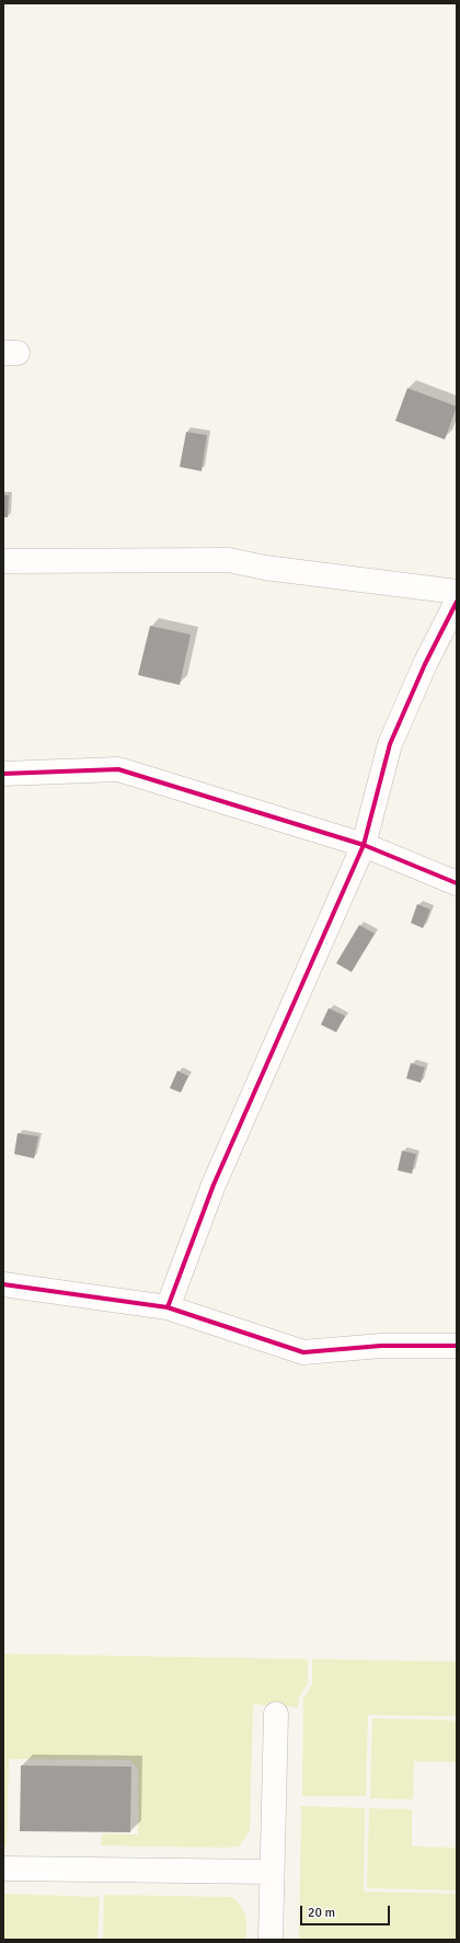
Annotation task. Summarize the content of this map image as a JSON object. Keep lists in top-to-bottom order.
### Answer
{
  "scale_bar": "20 m"
}
